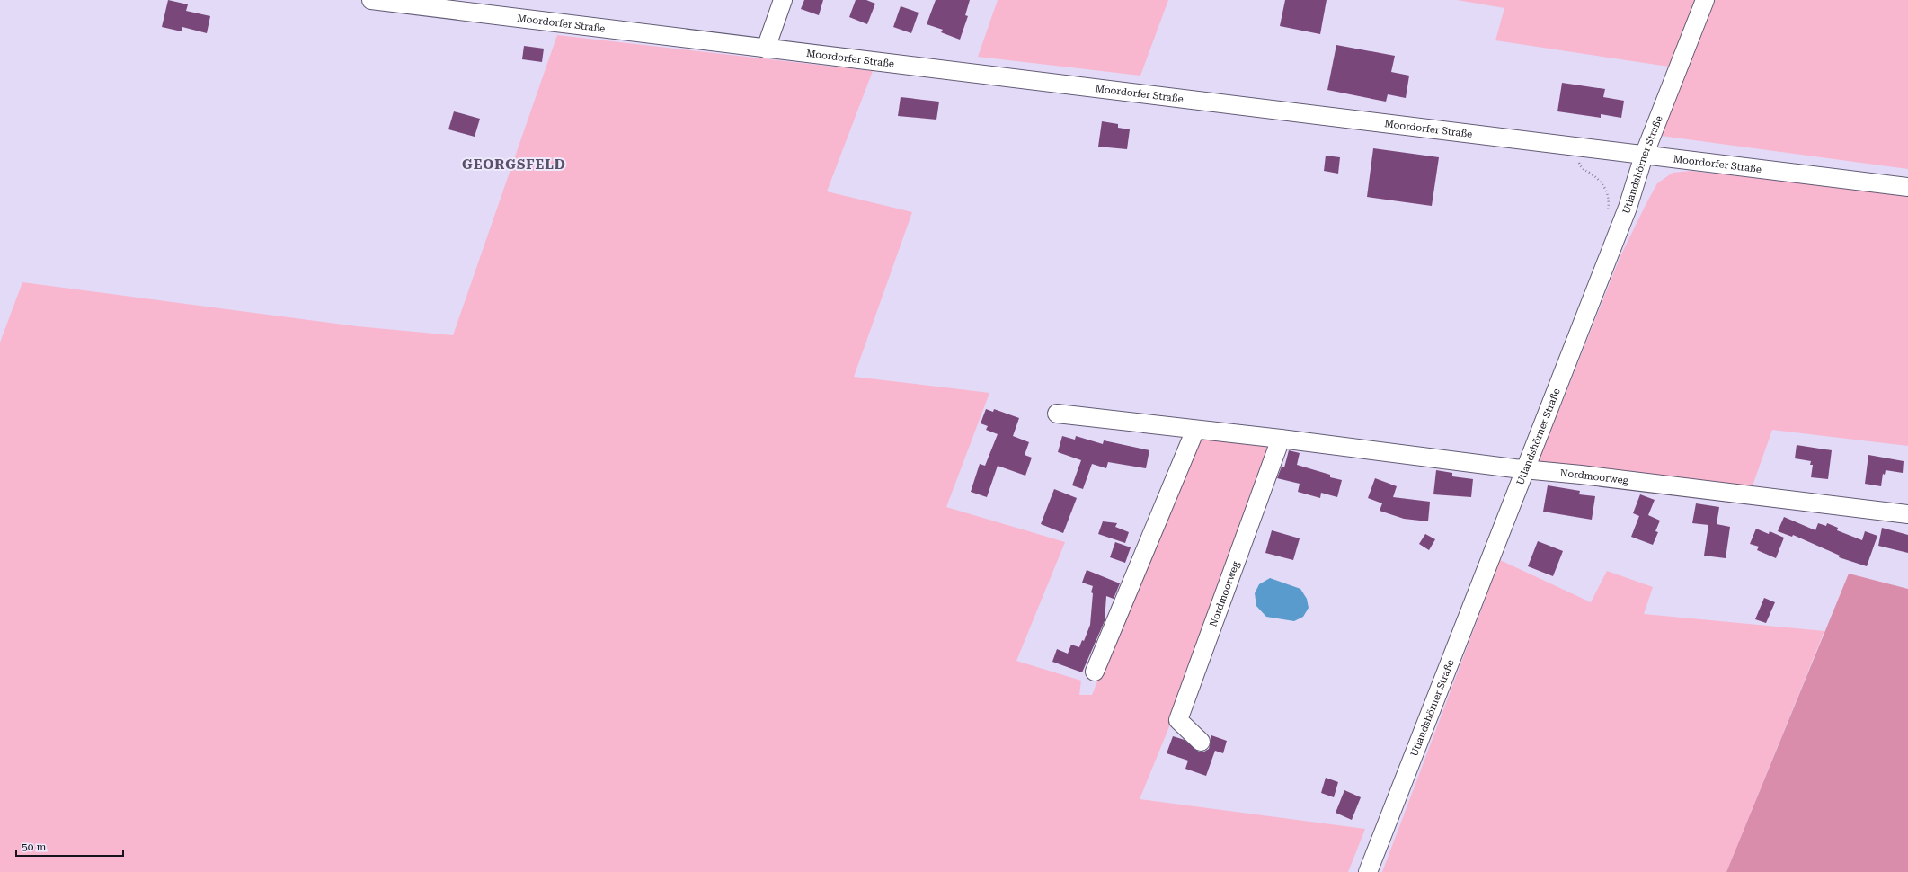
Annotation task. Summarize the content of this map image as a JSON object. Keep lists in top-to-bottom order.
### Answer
{
  "streets": {
    "street": ["Moordorfer Straße", "Utlandshörner Straße", "Nordmoorweg"]
  },
  "crossings": [
    ["Moordorfer Straße", "Utlandshörner Straße"],
    ["Utlandshörner Straße", "Nordmoorweg"]
  ],
  "districts": ["GEORGSFELD"],
  "scale_bar": "50 m"
}
